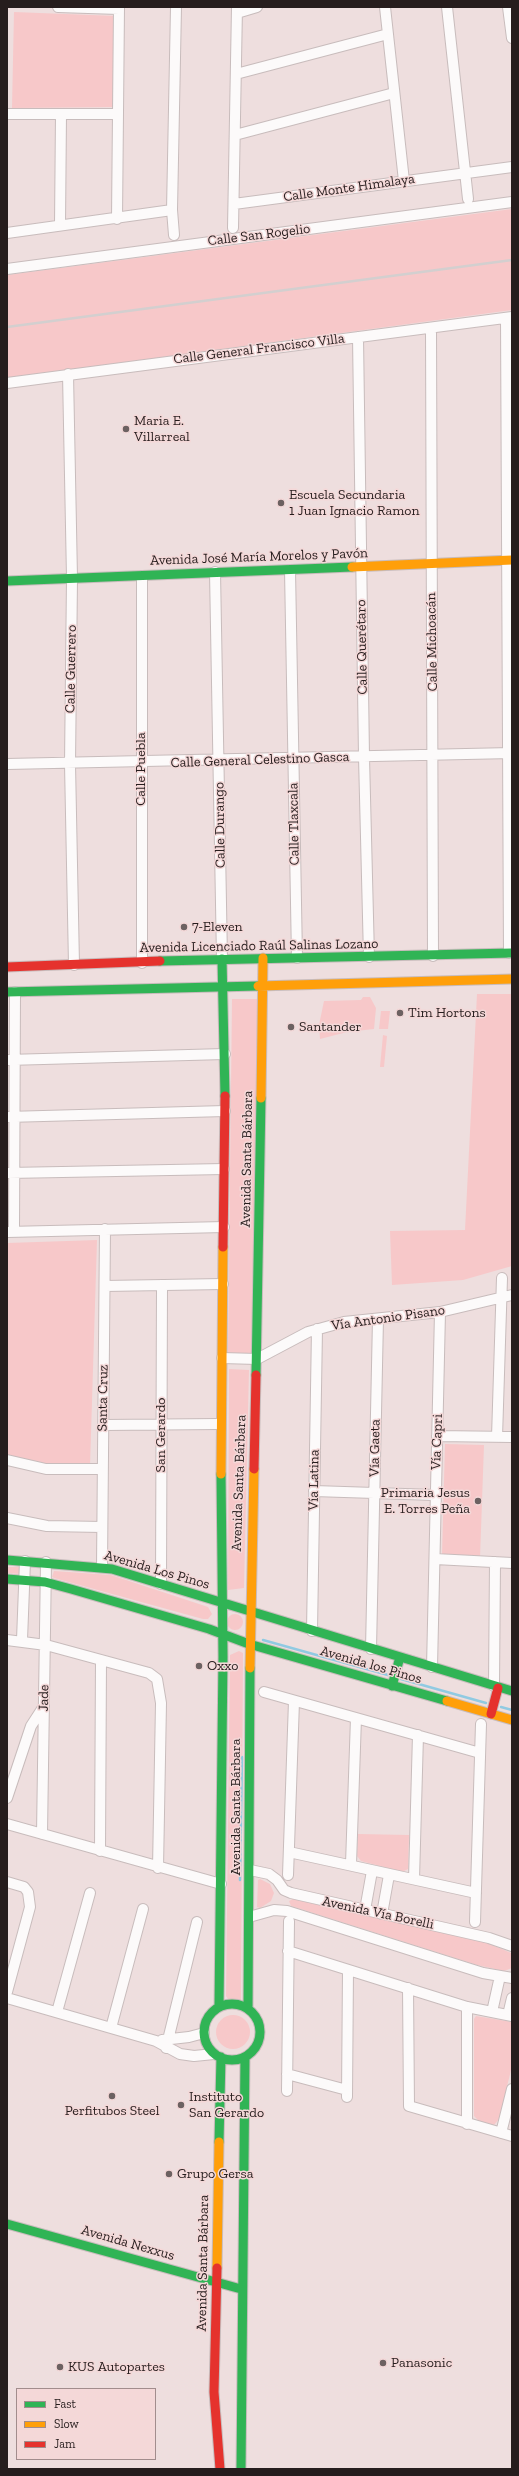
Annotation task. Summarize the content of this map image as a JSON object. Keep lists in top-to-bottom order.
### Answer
{
  "streets": {
    "street": [
      "Calle Monte Himalaya",
      "Calle San Rogelio",
      "Calle General Francisco Villa",
      "Avenida José María Morelos y Pavón",
      "Calle Michoacán",
      "Calle Querétaro",
      "Calle Guerrero",
      "Calle General Celestino Gasca",
      "Calle Puebla",
      "Calle Tlaxcala",
      "Calle Durango",
      "Avenida Licenciado Raúl Salinas Lozano",
      "Avenida Santa Bárbara",
      "Vía Antonio Pisano",
      "Santa Cruz",
      "San Gerardo",
      "Vía Capri",
      "Vía Gaeta",
      "Vía Latina",
      "Avenida Los Pinos",
      "Avenida los Pinos",
      "Jade",
      "Avenida Vía Borelli",
      "Avenida Nexxus"
    ]
  },
  "crossings": [
    ["Calle General Francisco Villa", "Calle Michoacán"],
    ["Calle General Francisco Villa", "Calle Querétaro"],
    ["Calle General Francisco Villa", "Calle Guerrero"],
    ["Avenida José María Morelos y Pavón", "Calle Michoacán"],
    ["Avenida José María Morelos y Pavón", "Calle Querétaro"],
    ["Avenida José María Morelos y Pavón", "Calle Guerrero"],
    ["Avenida José María Morelos y Pavón", "Calle Puebla"],
    ["Avenida José María Morelos y Pavón", "Calle Tlaxcala"],
    ["Avenida José María Morelos y Pavón", "Calle Durango"],
    ["Calle Michoacán", "Calle General Celestino Gasca"],
    ["Calle Michoacán", "Avenida Licenciado Raúl Salinas Lozano"],
    ["Calle Querétaro", "Calle General Celestino Gasca"],
    ["Calle Querétaro", "Avenida Licenciado Raúl Salinas Lozano"],
    ["Calle Guerrero", "Calle General Celestino Gasca"],
    ["Calle Guerrero", "Avenida Licenciado Raúl Salinas Lozano"],
    ["Calle General Celestino Gasca", "Calle Puebla"],
    ["Calle General Celestino Gasca", "Calle Tlaxcala"],
    ["Calle General Celestino Gasca", "Calle Durango"],
    ["Calle Puebla", "Avenida Licenciado Raúl Salinas Lozano"],
    ["Calle Tlaxcala", "Avenida Licenciado Raúl Salinas Lozano"],
    ["Calle Durango", "Avenida Licenciado Raúl Salinas Lozano"],
    ["Calle Durango", "Avenida Santa Bárbara"],
    ["Avenida Licenciado Raúl Salinas Lozano", "Avenida Santa Bárbara"],
    ["Avenida Santa Bárbara", "Vía Antonio Pisano"],
    ["Avenida Santa Bárbara", "Avenida Los Pinos"],
    ["Avenida Santa Bárbara", "Avenida los Pinos"],
    ["Avenida Santa Bárbara", "Avenida Nexxus"],
    ["Vía Antonio Pisano", "Vía Capri"],
    ["Vía Antonio Pisano", "Vía Gaeta"],
    ["Vía Antonio Pisano", "Vía Latina"],
    ["Santa Cruz", "Avenida Los Pinos"],
    ["San Gerardo", "Avenida Los Pinos"],
    ["Vía Capri", "Avenida los Pinos"],
    ["Vía Gaeta", "Avenida los Pinos"],
    ["Vía Latina", "Avenida los Pinos"],
    ["Avenida Los Pinos", "Avenida los Pinos"],
    ["Avenida Los Pinos", "Jade"]
  ],
  "places": [
    "Maria E. Villarreal",
    "Escuela Secundaria 1 Juan Ignacio Ramon",
    "7-Eleven",
    "Tim Hortons",
    "Santander",
    "Primaria Jesus E. Torres Peña",
    "Oxxo",
    "Perfitubos Steel",
    "Instituto San Gerardo",
    "Grupo Gersa",
    "Panasonic",
    "KUS Autopartes"
  ],
  "legend": ["Fast", "Slow", "Jam"]
}
